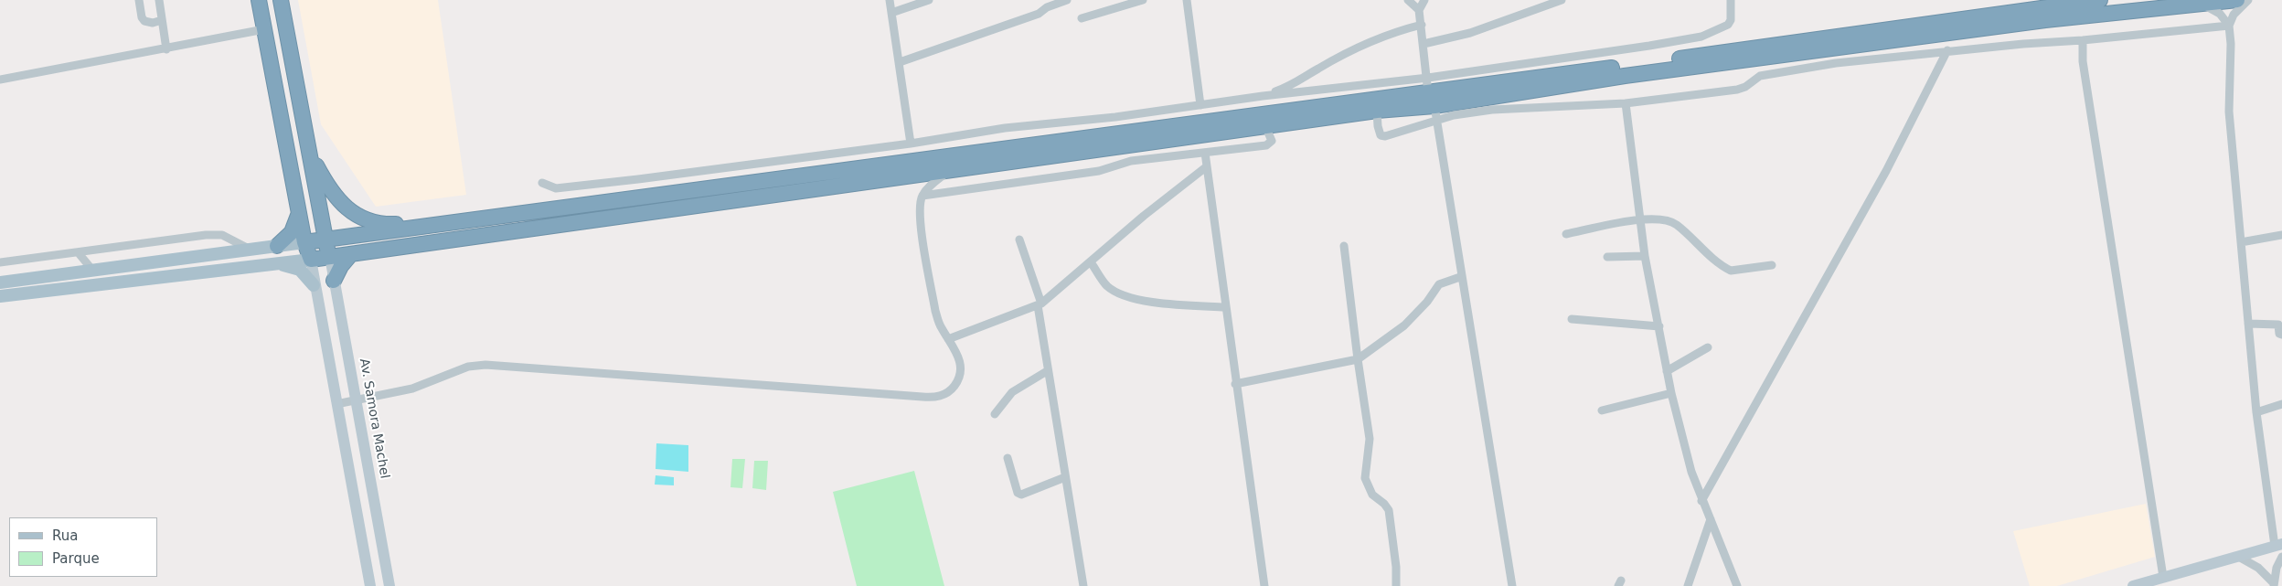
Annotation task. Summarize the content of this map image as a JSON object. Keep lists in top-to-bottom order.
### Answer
{
  "streets": {
    "main road": ["Av. Samora Machel"]
  },
  "legend": ["Rua", "Parque"]
}
